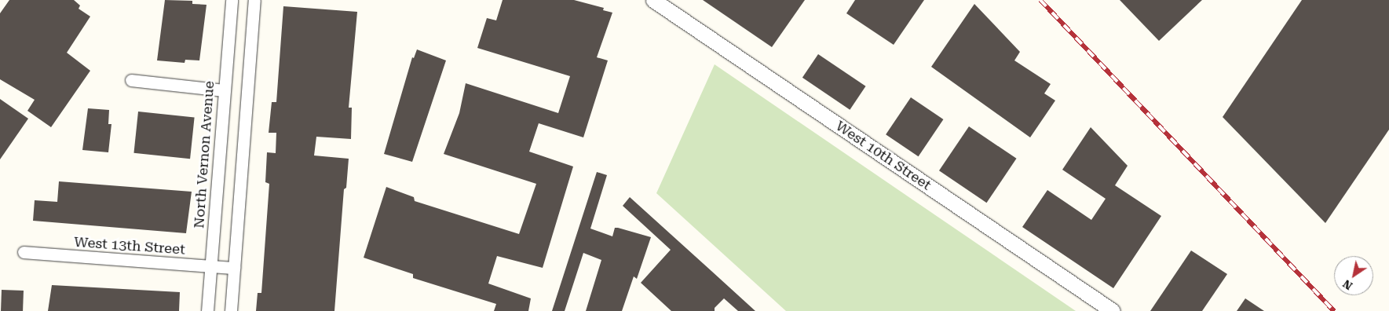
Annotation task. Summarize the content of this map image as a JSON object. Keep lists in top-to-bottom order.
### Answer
{
  "streets": {
    "street": ["North Vernon Avenue", "West 10th Street", "West 13th Street"]
  },
  "crossings": [
    ["North Vernon Avenue", "West 13th Street"]
  ],
  "north": "bottom left"
}
